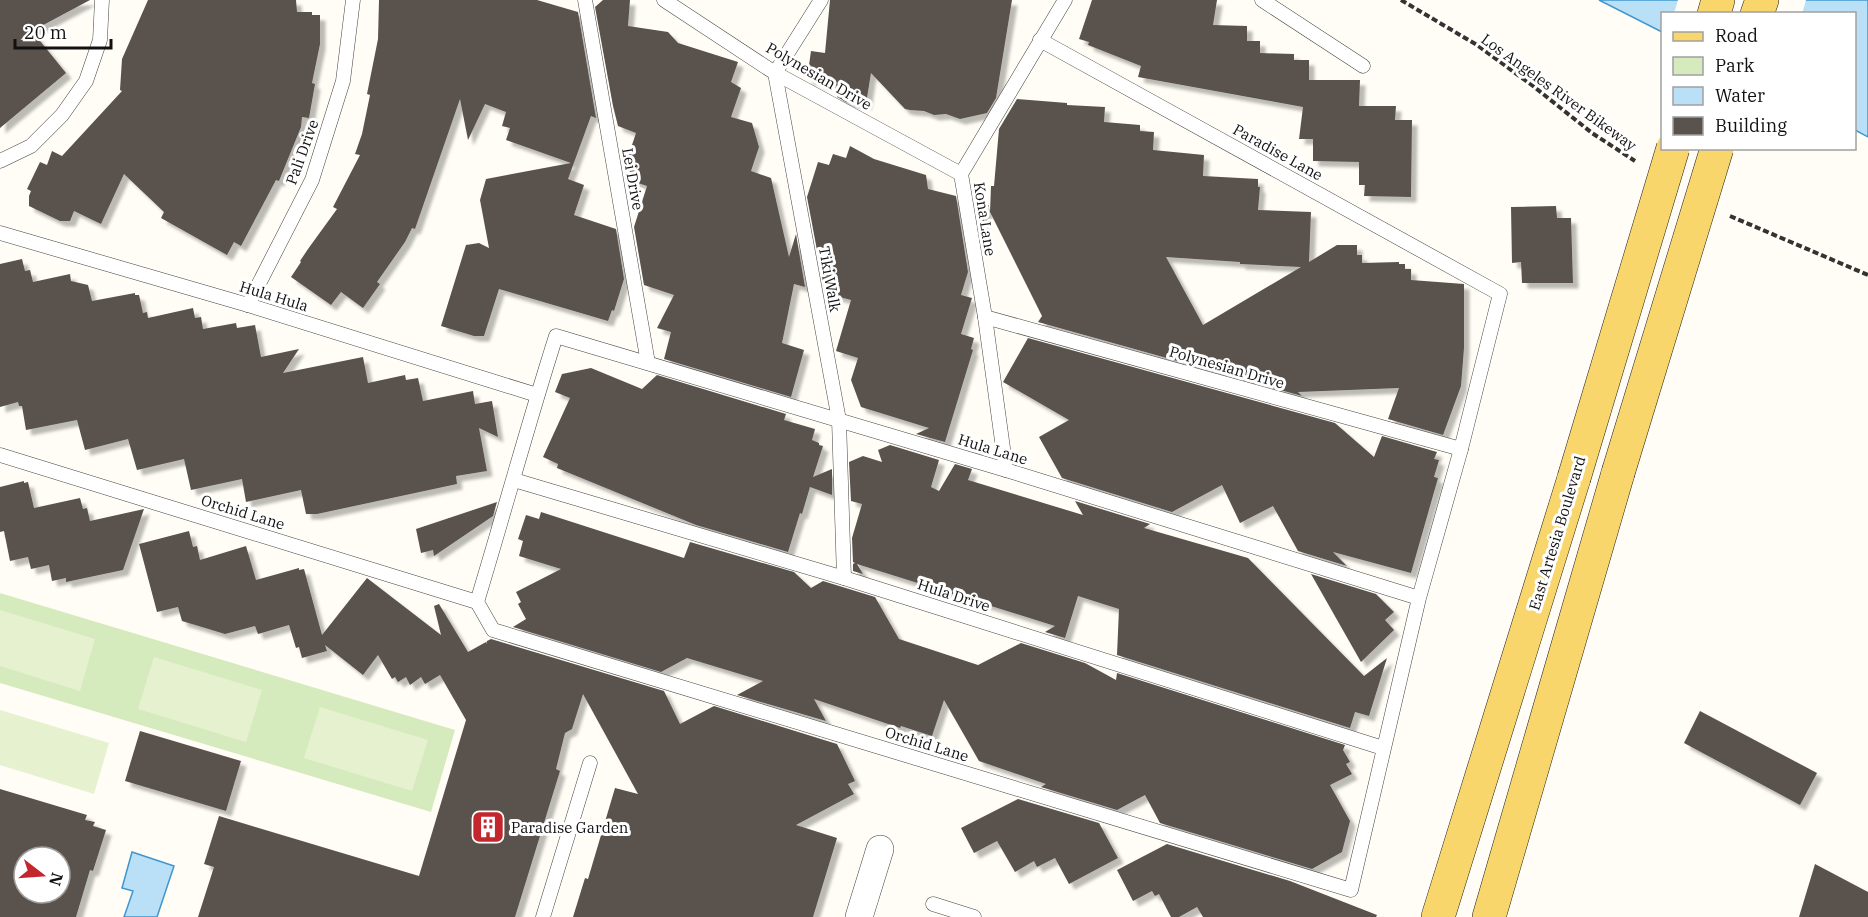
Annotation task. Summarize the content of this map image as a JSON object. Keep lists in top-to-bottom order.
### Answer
{
  "streets": {
    "main road": ["East Artesia Boulevard"],
    "lane": [
      "Polynesian Drive",
      "Pali Drive",
      "Paradise Lane",
      "Lei Drive",
      "Kona Lane",
      "Tiki Walk",
      "Hula Hula",
      "Hula Lane",
      "Orchid Lane",
      "Hula Drive"
    ],
    "path": ["Los Angeles River Bikeway"]
  },
  "crossings": [
    ["Polynesian Drive", "Paradise Lane"],
    ["Polynesian Drive", "Kona Lane"],
    ["Polynesian Drive", "Tiki Walk"],
    ["Pali Drive", "Hula Hula"],
    ["Paradise Lane", "Kona Lane"],
    ["Lei Drive", "Hula Lane"],
    ["Kona Lane", "Hula Lane"],
    ["Tiki Walk", "Hula Lane"],
    ["Tiki Walk", "Hula Drive"],
    ["Hula Hula", "Hula Lane"],
    ["Orchid Lane", "Hula Drive"]
  ],
  "places": {
    "building": ["Paradise Garden"]
  },
  "legend": [
    "Road",
    "Park",
    "Water",
    "Building"
  ],
  "scale_bar": "20 m",
  "north": "right"
}
